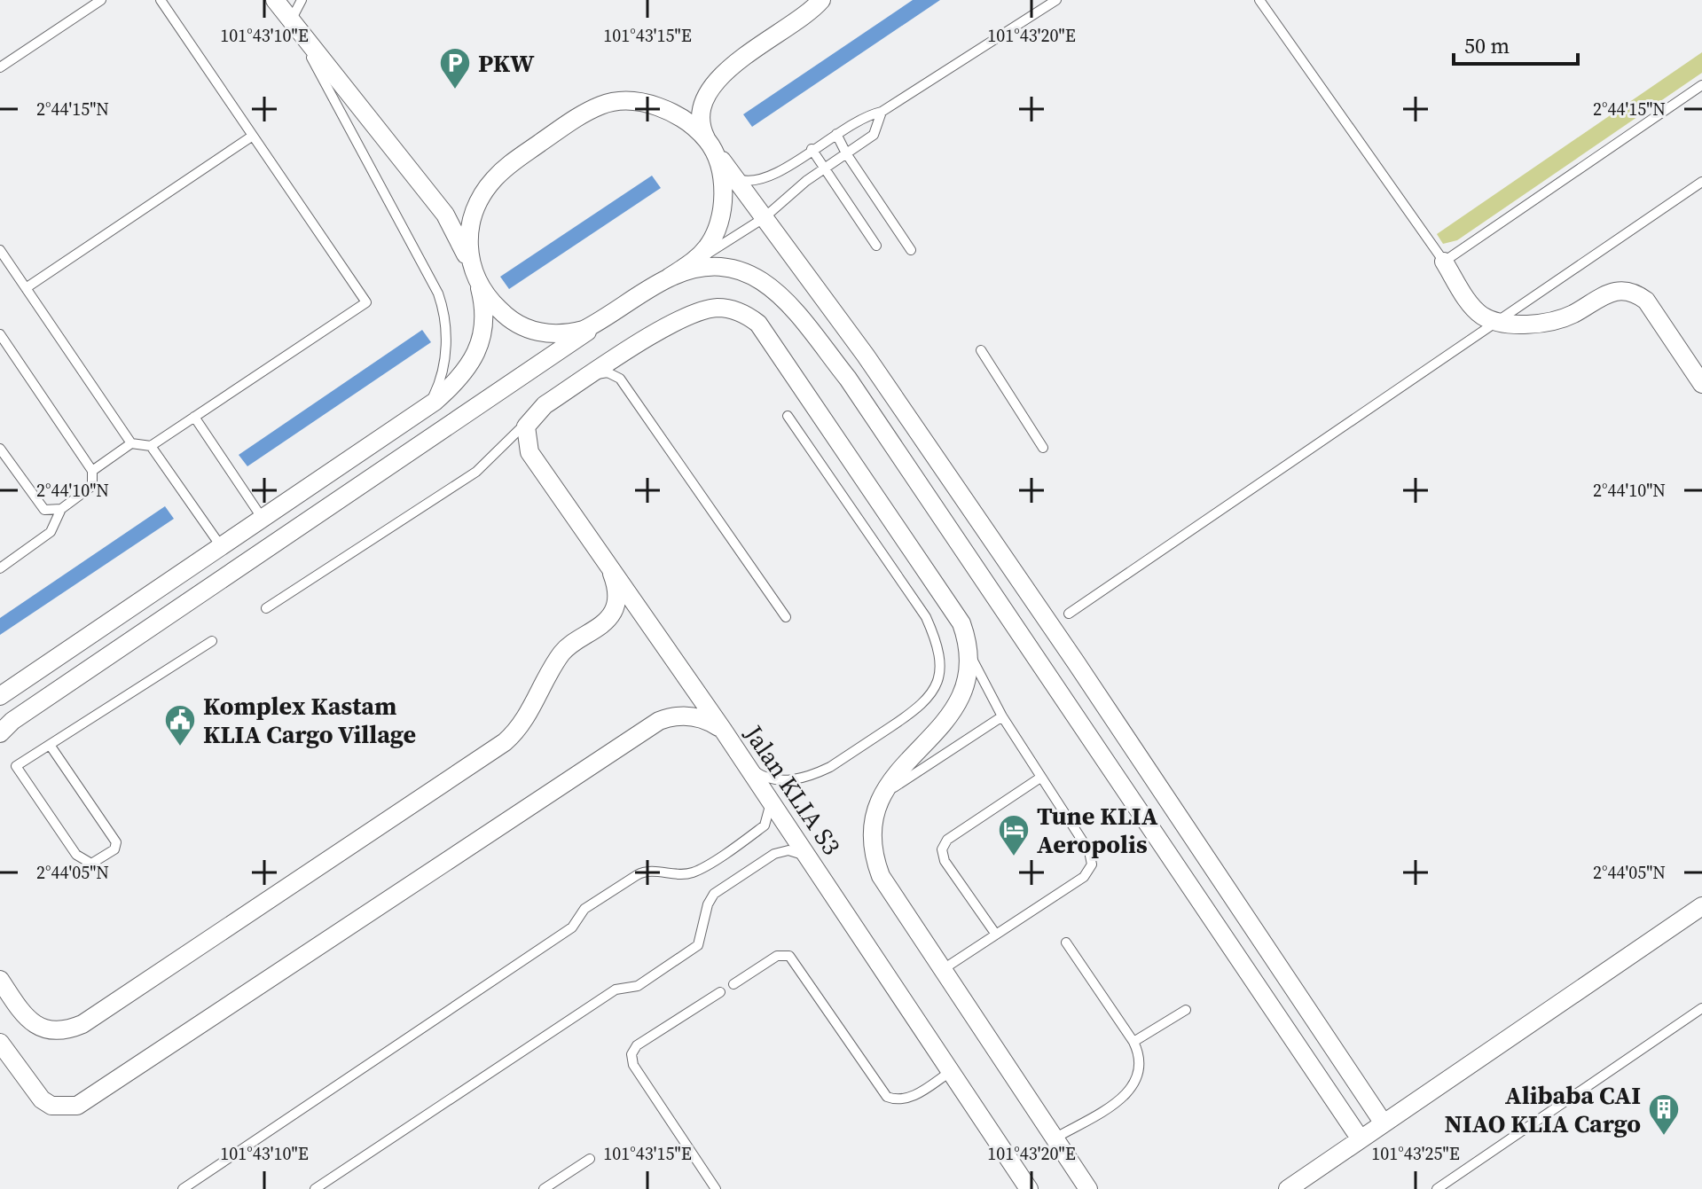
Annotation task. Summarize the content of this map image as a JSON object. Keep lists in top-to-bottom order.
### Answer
{
  "streets": {
    "street": ["Jalan KLIA S3"]
  },
  "places": {
    "parking": ["PKW"],
    "public building": ["Komplex Kastam KLIA Cargo Village"],
    "hotel": ["Tune KLIA Aeropolis"],
    "building": ["Alibaba CAI NIAO KLIA Cargo"]
  },
  "scale_bar": "50 m",
  "coordinates": [
    "101°43'10\"E",
    "101°43'15\"E",
    "101°43'20\"E",
    "2°44'15\"N",
    "2°44'10\"N",
    "2°44'05\"N",
    "101°43'25\"E"
  ]
}
